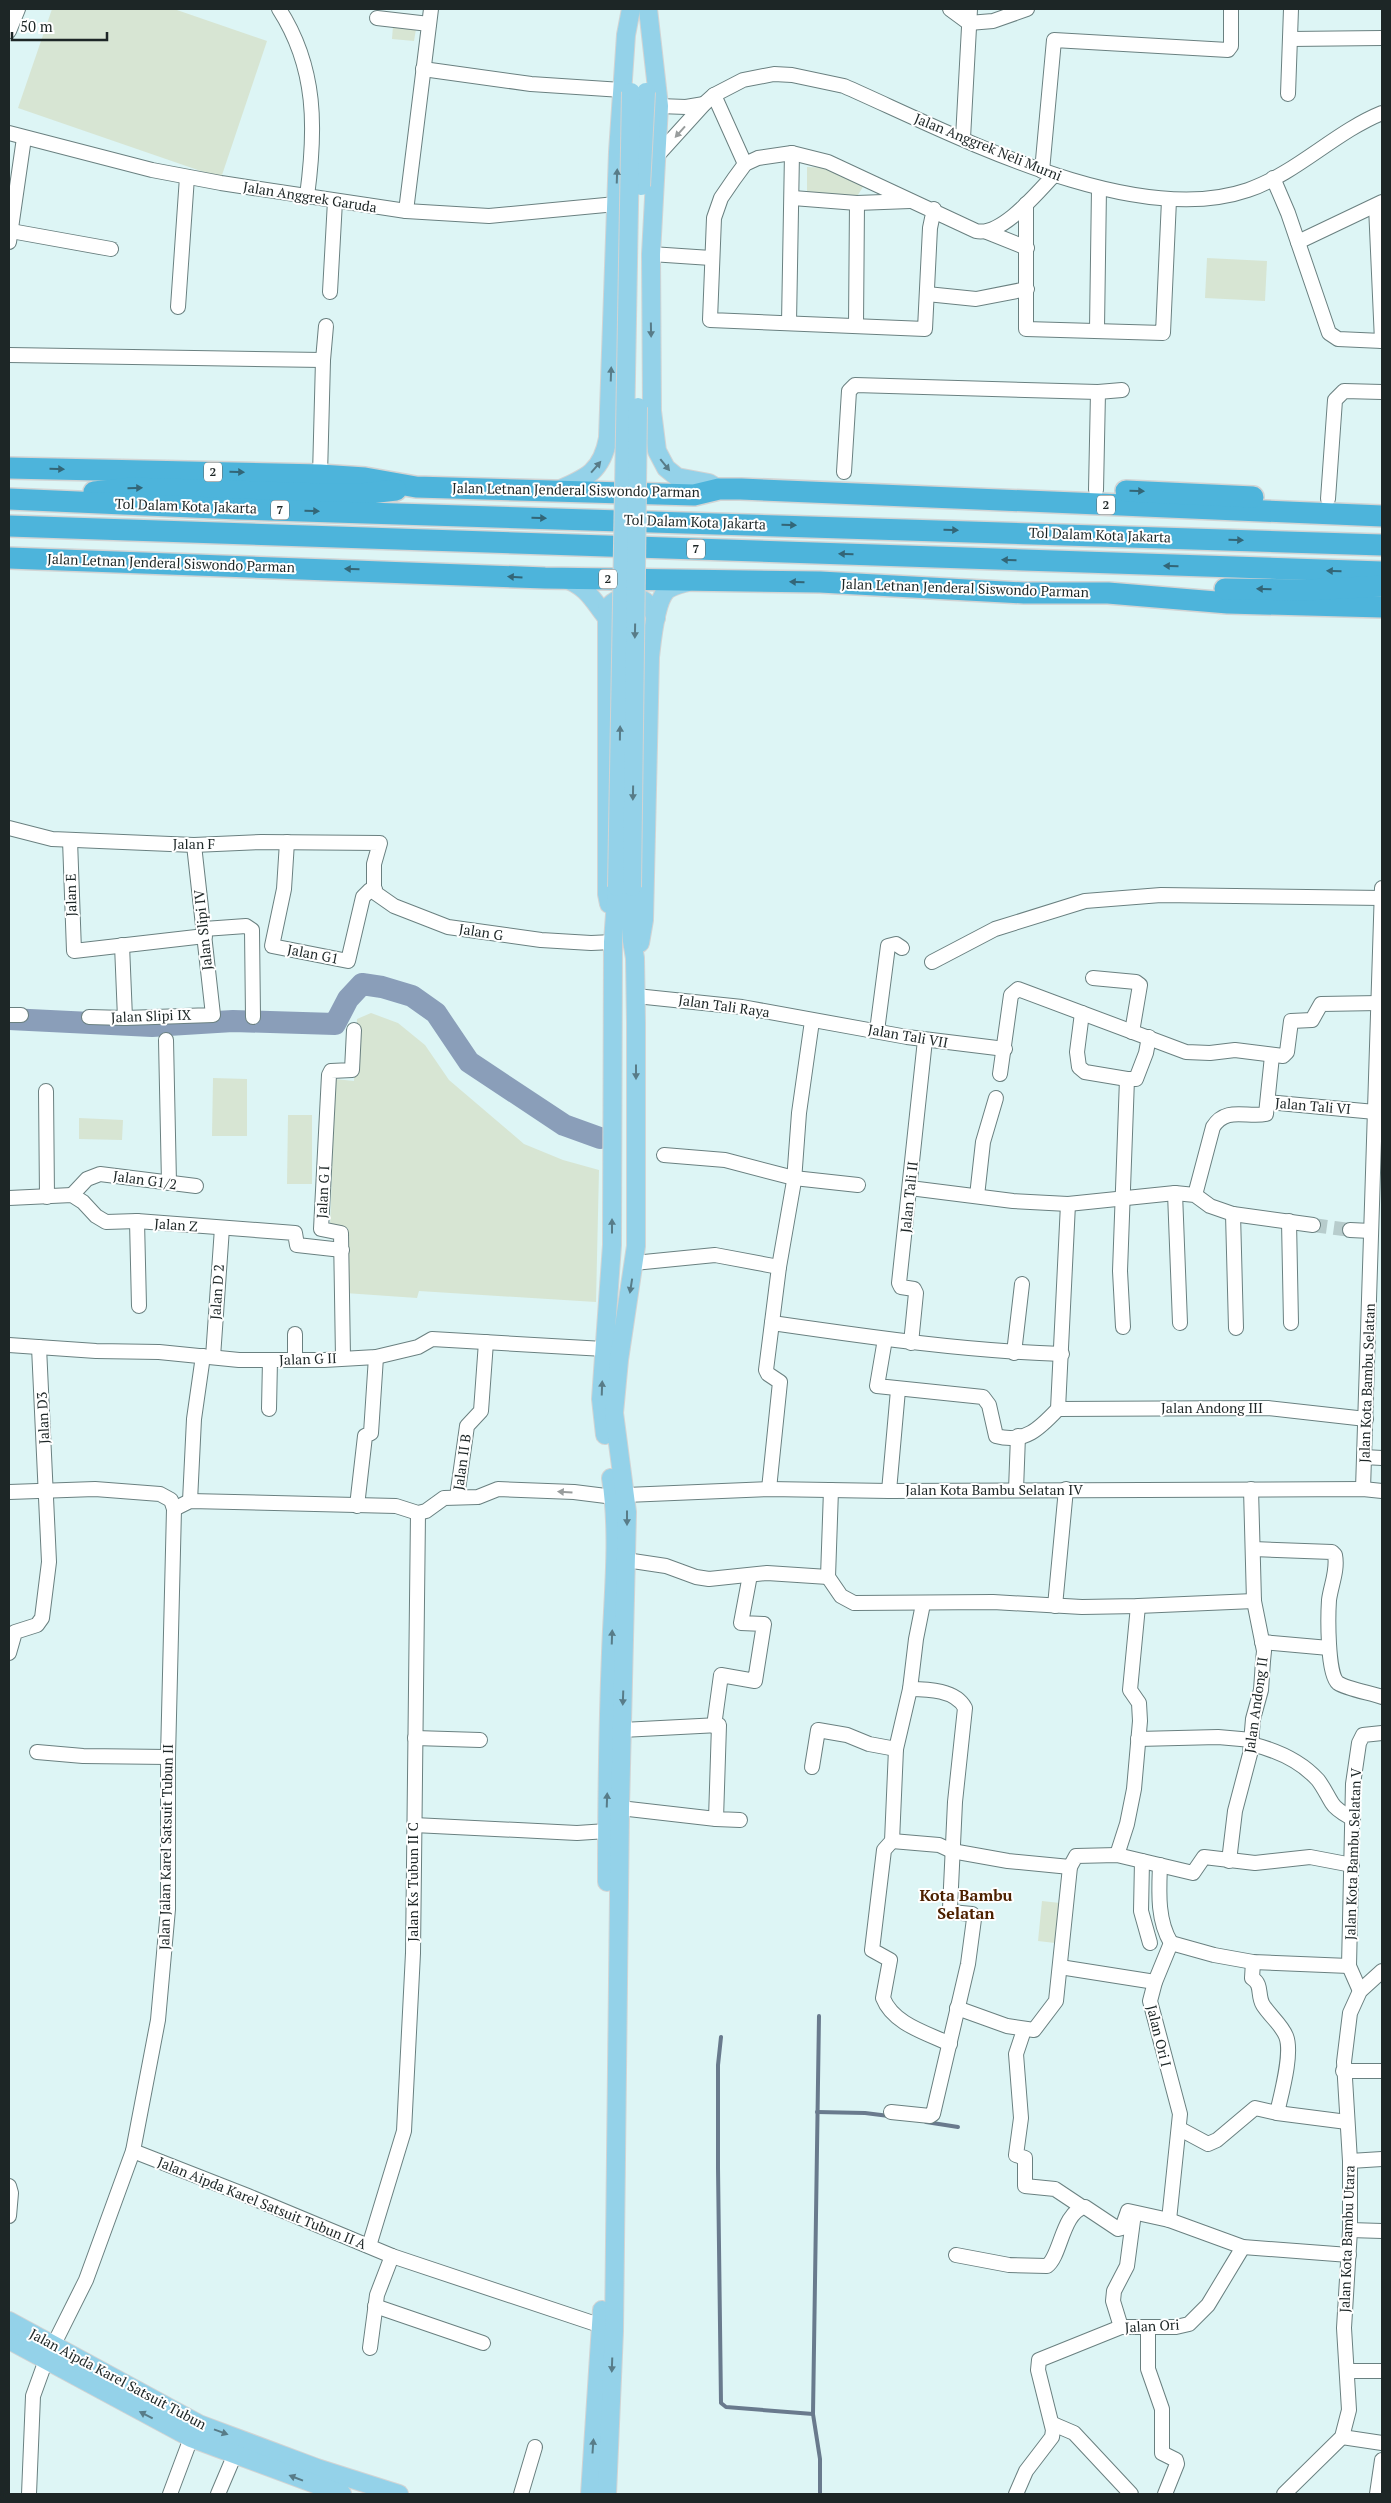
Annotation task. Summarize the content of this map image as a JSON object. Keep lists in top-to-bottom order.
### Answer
{
  "streets": {
    "highway": [
      "2",
      "Jalan Letnan Jenderal Siswondo Parman",
      "Tol Dalam Kota Jakarta",
      "7"
    ],
    "main road": ["Jalan Aipda Karel Satsuit Tubun"],
    "street": [
      "Jalan Anggrek Neli Murni",
      "Jalan Anggrek Garuda",
      "Jalan F",
      "Jalan E",
      "Jalan Slipi IV",
      "Jalan G",
      "Jalan G1",
      "Jalan Tali Raya",
      "Jalan Slipi IX",
      "Jalan Tali VII",
      "Jalan Tali VI",
      "Jalan G1/2",
      "Jalan G I",
      "Jalan Tali II",
      "Jalan Z",
      "Jalan D 2",
      "Jalan G II",
      "Jalan Kota Bambu Selatan",
      "Jalan Andong III",
      "Jalan D3",
      "Jalan II B",
      "Jalan Kota Bambu Selatan IV",
      "Jalan Andong II",
      "Jalan Jalan Karel Satsuit Tubun II",
      "Jalan Kota Bambu Selatan V",
      "Jalan Ks Tubun II C",
      "Jalan Ori I",
      "Jalan Aipda Karel Satsuit Tubun II A",
      "Jalan Kota Bambu Utara",
      "Jalan Ori"
    ]
  },
  "crossings": [
    ["Jalan F", "Jalan E"],
    ["Jalan F", "Jalan Slipi IV"],
    ["Jalan F", "Jalan G"],
    ["Jalan F", "Jalan G1"],
    ["Jalan Slipi IV", "Jalan Slipi IX"],
    ["Jalan G", "Jalan G1"],
    ["Jalan Tali Raya", "Jalan Tali VII"],
    ["Jalan Tali VII", "Jalan Tali II"],
    ["Jalan Tali VI", "Jalan Kota Bambu Selatan"],
    ["Jalan G1/2", "Jalan Z"],
    ["Jalan G I", "Jalan Z"],
    ["Jalan G I", "Jalan G II"],
    ["Jalan Z", "Jalan D 2"],
    ["Jalan D 2", "Jalan G II"],
    ["Jalan G II", "Jalan D3"],
    ["Jalan G II", "Jalan II B"],
    ["Jalan Kota Bambu Selatan", "Jalan Andong III"],
    ["Jalan Kota Bambu Selatan", "Jalan Kota Bambu Selatan IV"],
    ["Jalan II B", "Jalan Kota Bambu Selatan IV"],
    ["Jalan Kota Bambu Selatan IV", "Jalan Andong II"],
    ["Jalan Kota Bambu Selatan IV", "Jalan Ks Tubun II C"],
    ["Jalan Jalan Karel Satsuit Tubun II", "Jalan Aipda Karel Satsuit Tubun II A"],
    ["Jalan Jalan Karel Satsuit Tubun II", "Jalan Aipda Karel Satsuit Tubun"],
    ["Jalan Kota Bambu Selatan V", "Jalan Kota Bambu Utara"],
    ["Jalan Ks Tubun II C", "Jalan Aipda Karel Satsuit Tubun II A"]
  ],
  "districts": ["Kota Bambu Selatan"],
  "scale_bar": "50 m"
}
